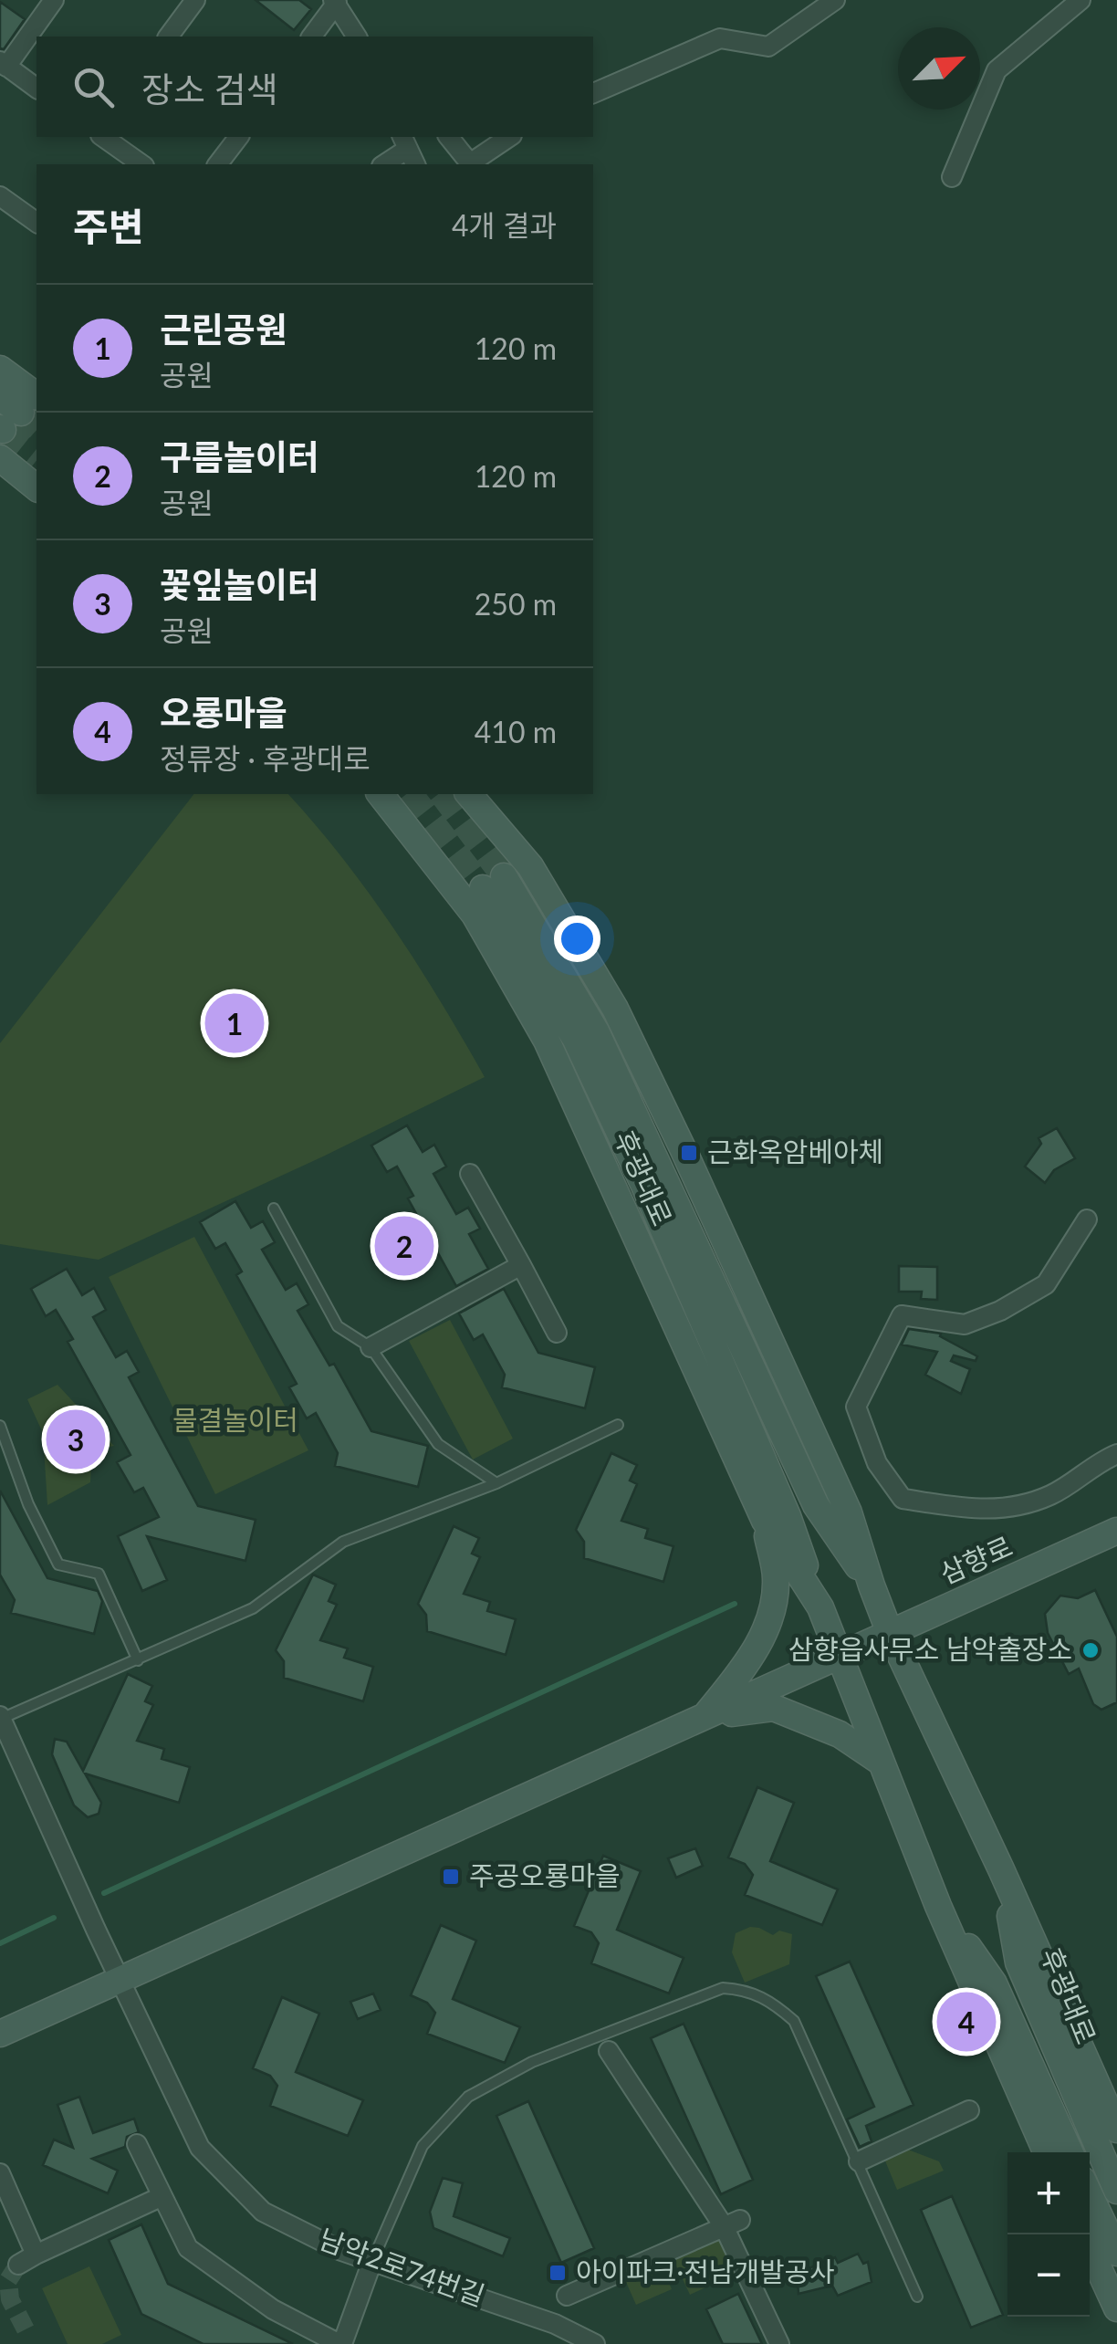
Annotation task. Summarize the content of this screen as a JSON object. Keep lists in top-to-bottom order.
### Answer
{
  "streets": {
    "street": ["후광대로", "삼향로", "남악2로74번길"]
  },
  "crossings": [
    ["후광대로", "삼향로"],
    ["삼향로", "남악2로74번길"]
  ],
  "parks": ["물결놀이터"],
  "places": {
    "transit": ["근화옥암베아체", "주공오룡마을", "아이파크·전남개발공사"],
    "other": ["삼향읍사무소 남악출장소"]
  },
  "north": "top right",
  "page": {
    "search": "장소 검색",
    "heading": ["주변", "4개 결과"],
    "list": [
      {
        "mark": "1",
        "name": "근린공원",
        "note": "공원",
        "value": "120 m"
      },
      {
        "mark": "2",
        "name": "구름놀이터",
        "note": "공원",
        "value": "120 m"
      },
      {
        "mark": "3",
        "name": "꽃잎놀이터",
        "note": "공원",
        "value": "250 m"
      },
      {
        "mark": "4",
        "name": "오룡마을",
        "note": "정류장 · 후광대로",
        "value": "410 m"
      }
    ],
    "pins": [
      "1",
      "2",
      "3",
      "4"
    ],
    "map_buttons": ["+", "−"]
  }
}
